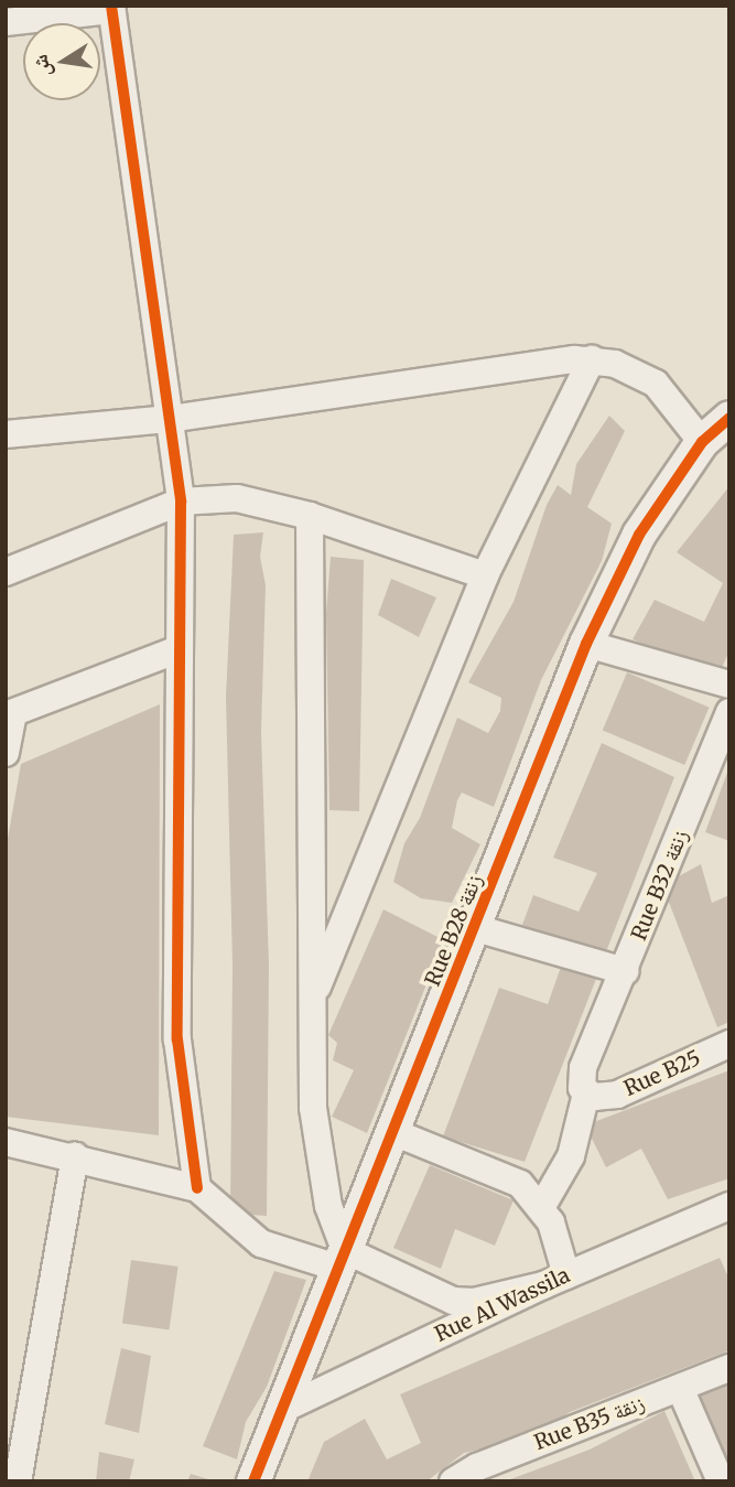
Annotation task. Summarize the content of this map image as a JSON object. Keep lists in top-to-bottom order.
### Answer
{
  "streets": {
    "street": [
      "Rue B32 زنقة",
      "Rue B28 زنقة",
      "Rue B25",
      "Rue Al Wassila",
      "Rue B35 زنقة"
    ]
  },
  "crossings": [
    ["Rue B32 زنقة", "Rue B25"],
    ["Rue B28 زنقة", "Rue Al Wassila"]
  ],
  "north": "left"
}
